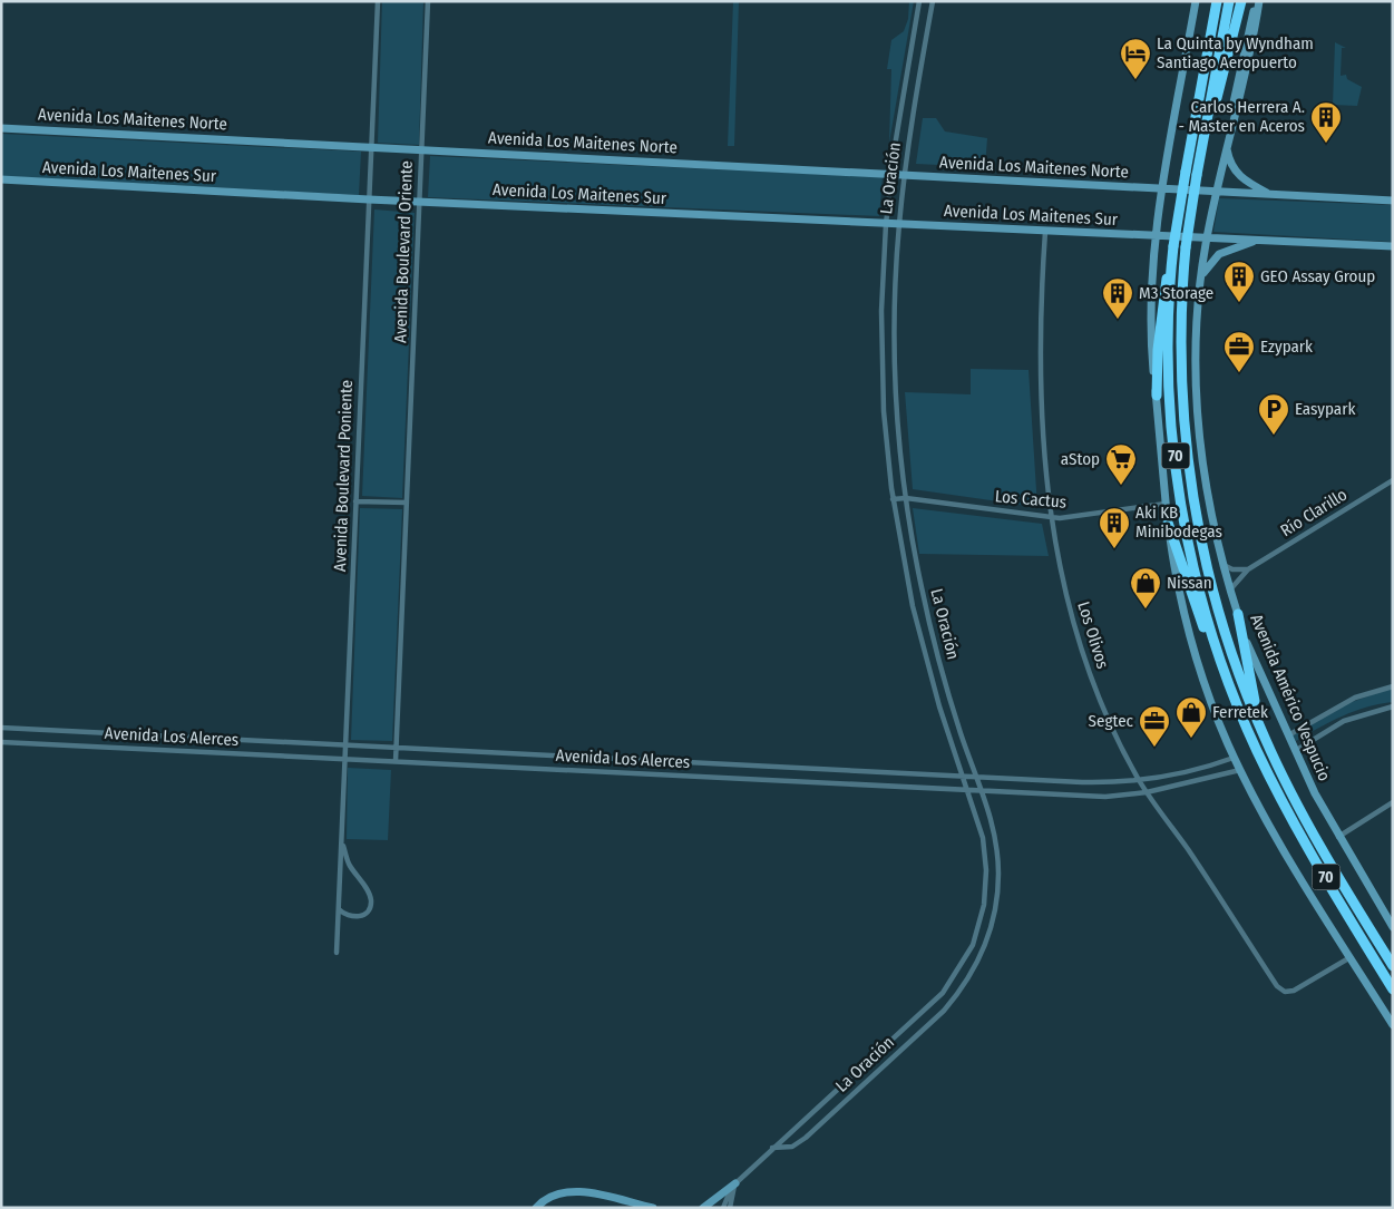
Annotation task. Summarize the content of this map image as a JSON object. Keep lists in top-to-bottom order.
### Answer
{
  "streets": {
    "highway": ["70"],
    "street": [
      "Avenida Los Maitenes Norte",
      "Avenida Los Maitenes Sur",
      "La Oración",
      "Avenida Boulevard Oriente",
      "Avenida Boulevard Poniente",
      "Los Cactus",
      "Río Clarillo",
      "Los Olivos",
      "Avenida Américo Vespucio",
      "Avenida Los Alerces"
    ]
  },
  "crossings": [
    ["Avenida Los Maitenes Norte", "La Oración"],
    ["Avenida Los Maitenes Norte", "Avenida Boulevard Oriente"],
    ["Avenida Los Maitenes Norte", "Avenida Boulevard Poniente"],
    ["Avenida Los Maitenes Norte", "Avenida Américo Vespucio"],
    ["Avenida Los Maitenes Sur", "La Oración"],
    ["Avenida Los Maitenes Sur", "Avenida Boulevard Oriente"],
    ["Avenida Los Maitenes Sur", "Avenida Boulevard Poniente"],
    ["Avenida Los Maitenes Sur", "Los Olivos"],
    ["Avenida Los Maitenes Sur", "Avenida Américo Vespucio"],
    ["La Oración", "Los Cactus"],
    ["La Oración", "Avenida Los Alerces"],
    ["Avenida Boulevard Oriente", "Avenida Los Alerces"],
    ["Avenida Boulevard Poniente", "Avenida Los Alerces"],
    ["Los Cactus", "Los Olivos"],
    ["Río Clarillo", "Avenida Américo Vespucio"],
    ["Los Olivos", "Avenida Los Alerces"]
  ],
  "places": {
    "hotel": ["La Quinta by Wyndham Santiago Aeropuerto"],
    "building": [
      "Carlos Herrera A. - Master en Aceros",
      "GEO Assay Group",
      "M3 Storage",
      "Aki KB Minibodegas"
    ],
    "office": ["Ezypark", "Segtec"],
    "parking": ["Easypark"],
    "supermarket": ["aStop"],
    "shop": ["Nissan", "Ferretek"]
  }
}
